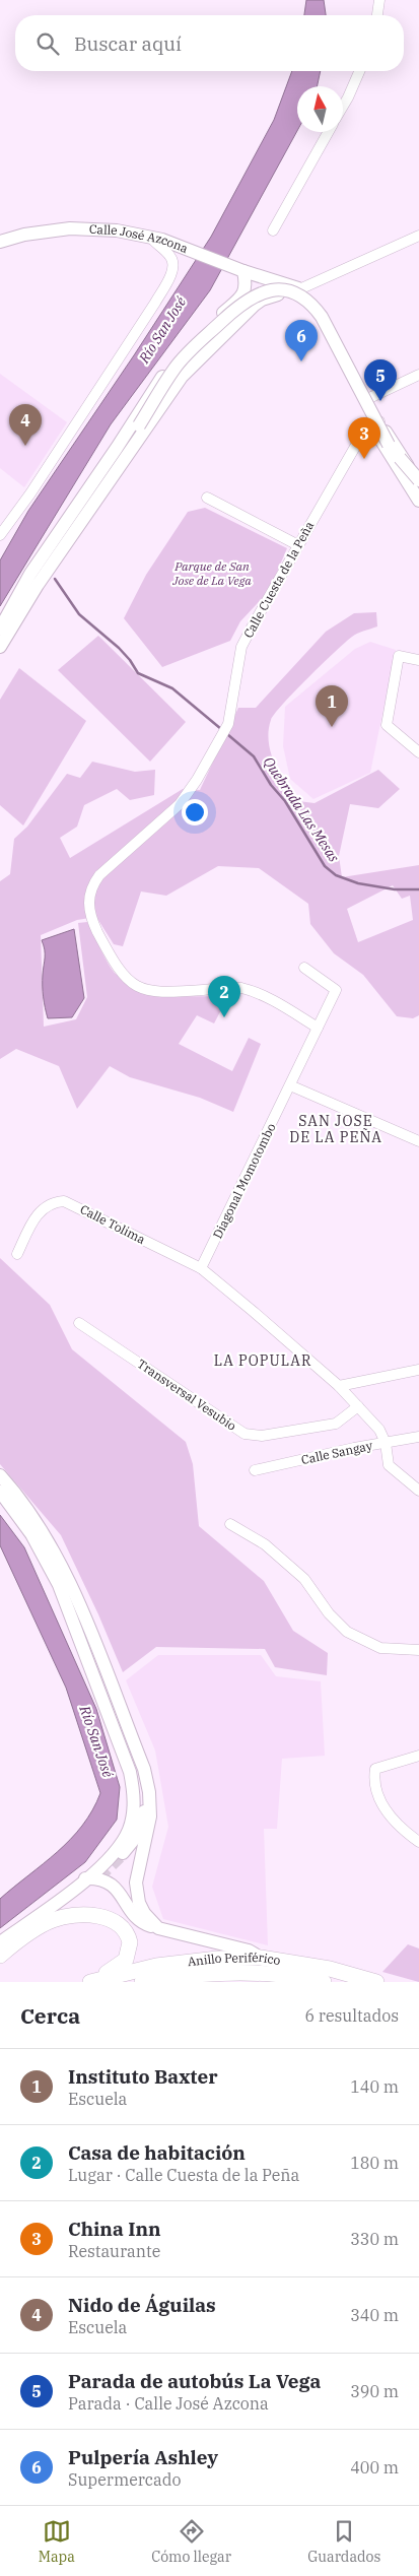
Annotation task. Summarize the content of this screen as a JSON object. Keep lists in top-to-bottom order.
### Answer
{
  "streets": {
    "highway": ["Anillo Periférico"],
    "main road": ["Calle José Azcona"],
    "street": [
      "Calle Cuesta de la Peña",
      "Diagonal Momotombo",
      "Calle Tolima",
      "Transversal Vesubio",
      "Calle Sangay"
    ]
  },
  "crossings": [
    ["Calle José Azcona", "Calle Cuesta de la Peña"],
    ["Calle Cuesta de la Peña", "Diagonal Momotombo"],
    ["Diagonal Momotombo", "Calle Tolima"],
    ["Calle Tolima", "Transversal Vesubio"],
    ["Calle Tolima", "Calle Sangay"]
  ],
  "districts": ["SAN JOSE DE LA PEÑA", "LA POPULAR"],
  "water": ["Río San José", "Quebrada Las Mesas"],
  "parks": ["Parque de San Jose de La Vega"],
  "north": "top",
  "page": {
    "search": "Buscar aquí",
    "pins": [
      "6",
      "5",
      "4",
      "3",
      "1",
      "2"
    ],
    "heading": ["Cerca", "6 resultados"],
    "list": [
      {
        "mark": "1",
        "name": "Instituto Baxter",
        "note": "Escuela",
        "value": "140 m"
      },
      {
        "mark": "2",
        "name": "Casa de habitación",
        "note": "Lugar · Calle Cuesta de la Peña",
        "value": "180 m"
      },
      {
        "mark": "3",
        "name": "China Inn",
        "note": "Restaurante",
        "value": "330 m"
      },
      {
        "mark": "4",
        "name": "Nido de Águilas",
        "note": "Escuela",
        "value": "340 m"
      },
      {
        "mark": "5",
        "name": "Parada de autobús La Vega",
        "note": "Parada · Calle José Azcona",
        "value": "390 m"
      },
      {
        "mark": "6",
        "name": "Pulpería Ashley",
        "note": "Supermercado",
        "value": "400 m"
      }
    ],
    "nav": ["Mapa", "Cómo llegar", "Guardados"]
  }
}
